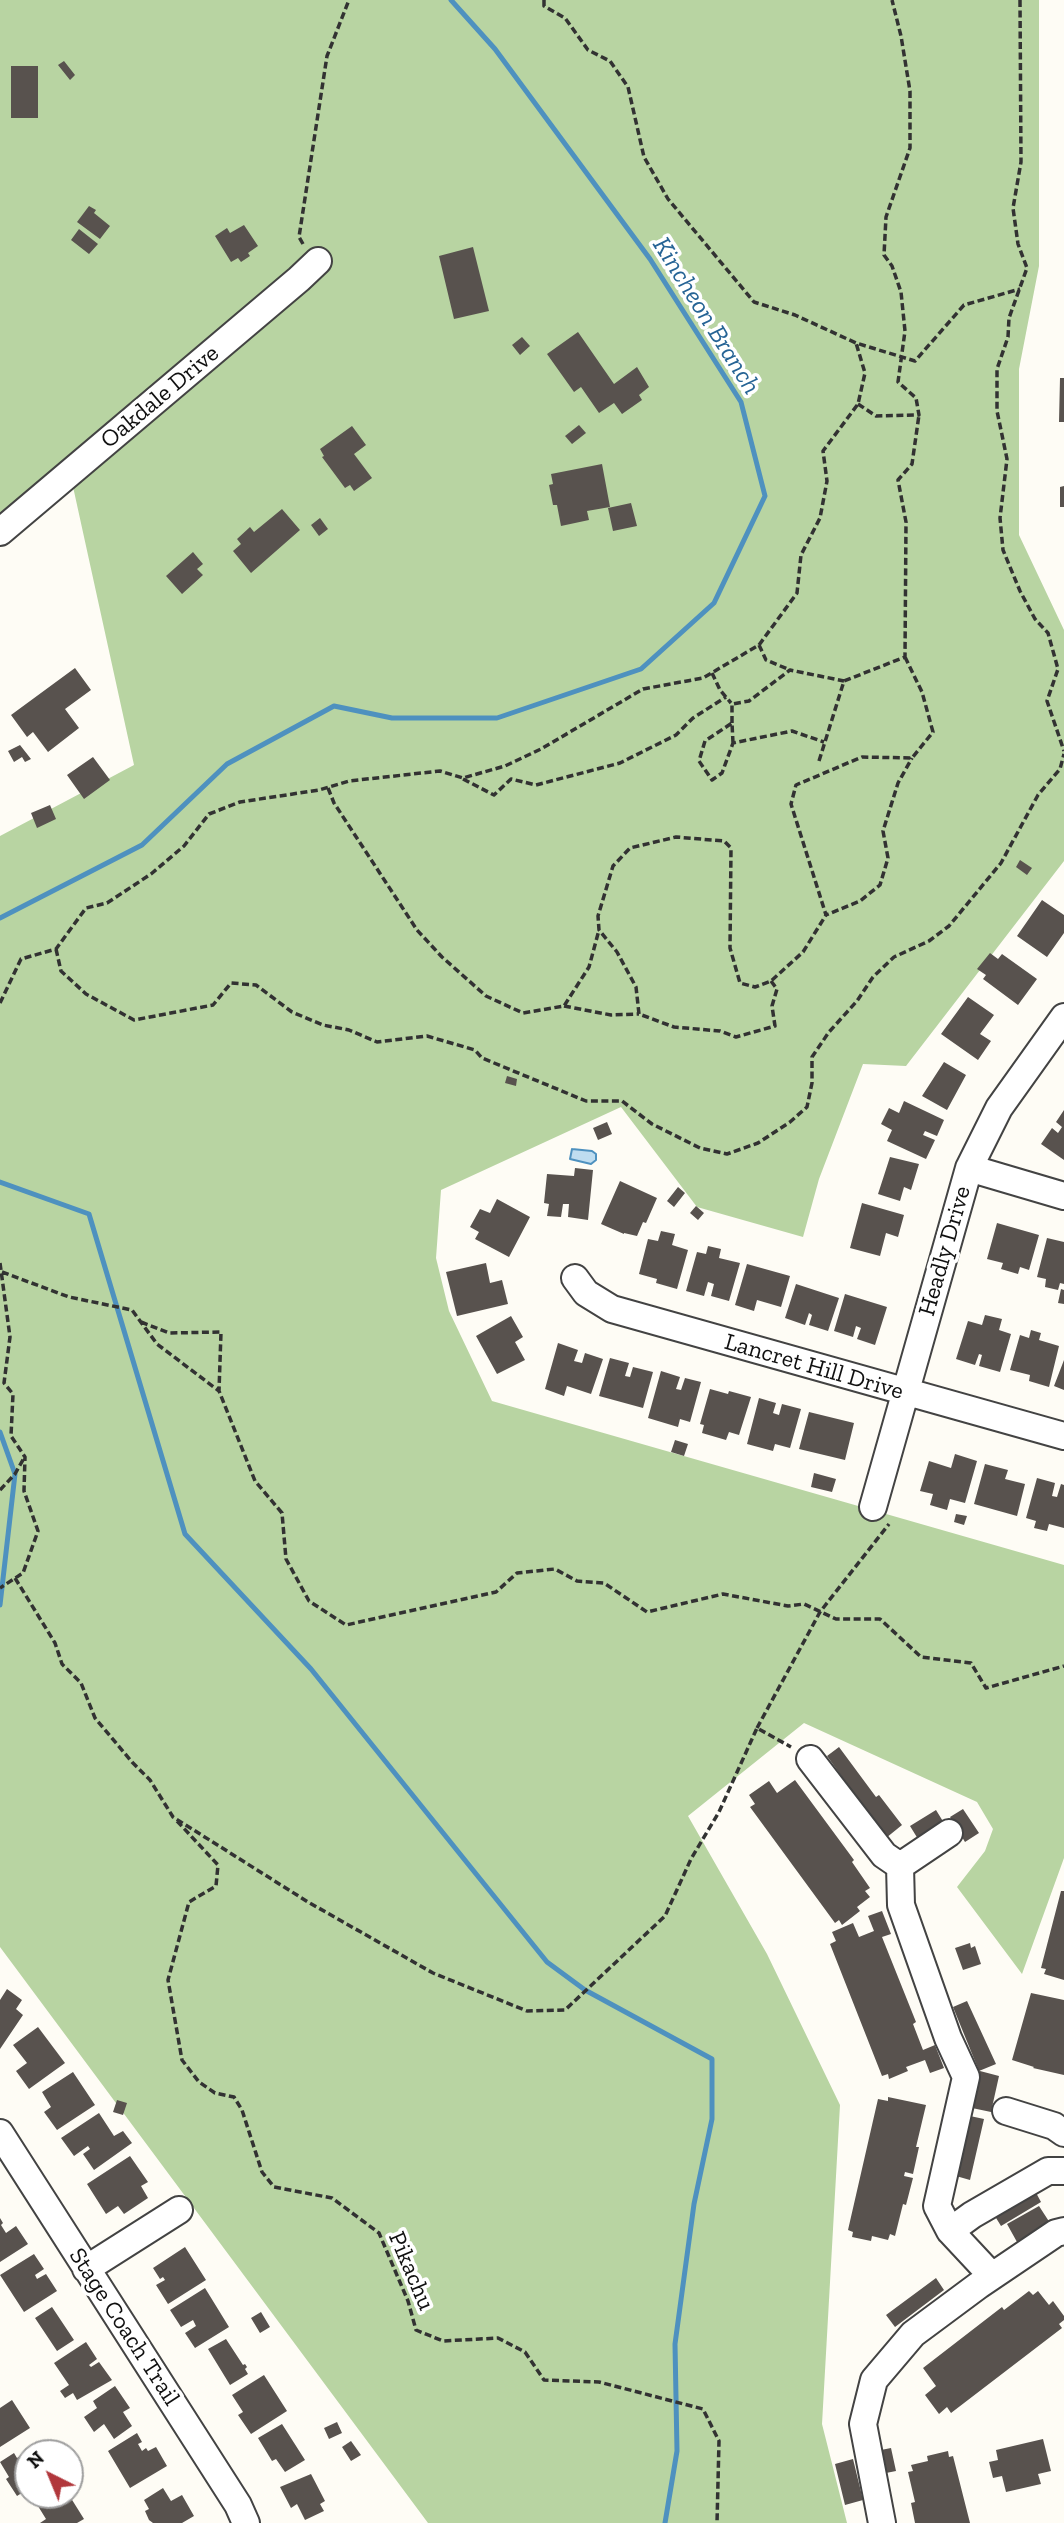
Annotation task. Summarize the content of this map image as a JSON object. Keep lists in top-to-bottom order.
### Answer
{
  "streets": {
    "street": [
      "Oakdale Drive",
      "Headly Drive",
      "Lancret Hill Drive",
      "Stage Coach Trail"
    ],
    "path": ["Pikachu"]
  },
  "crossings": [
    ["Headly Drive", "Lancret Hill Drive"]
  ],
  "water": ["Kincheon Branch"],
  "north": "top left"
}
